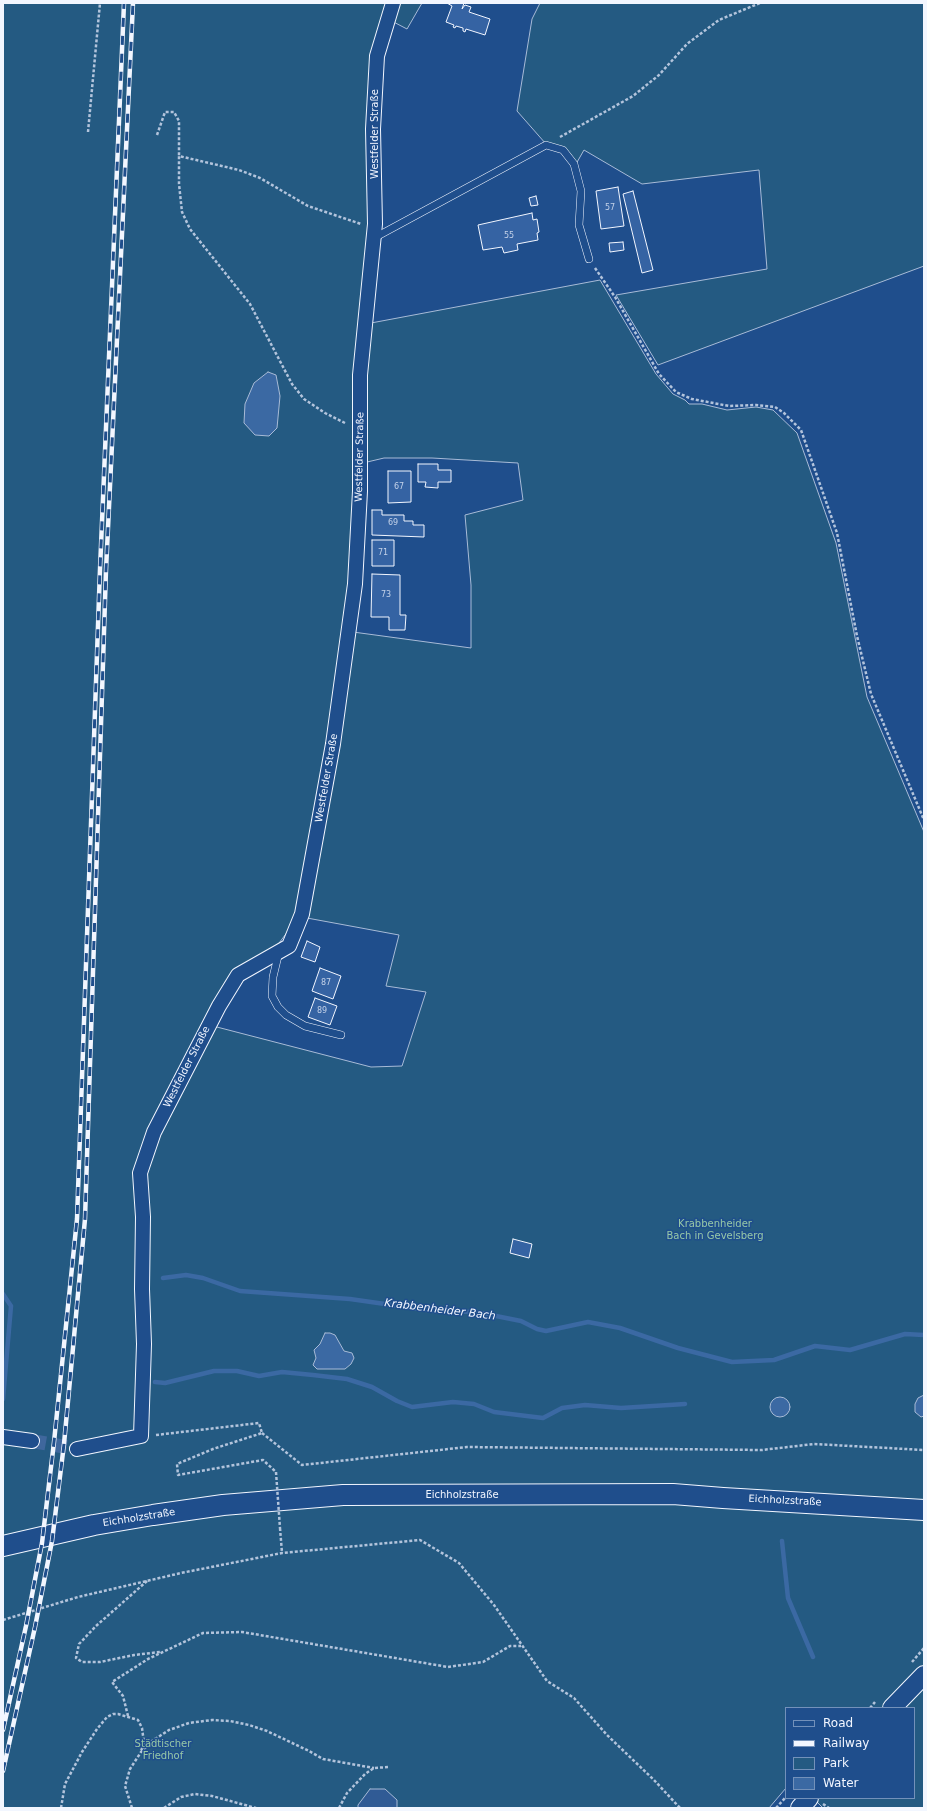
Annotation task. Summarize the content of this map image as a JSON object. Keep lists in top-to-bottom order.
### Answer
{
  "streets": {
    "main road": ["Eichholzstraße"],
    "street": ["Westfelder Straße"]
  },
  "water": ["Krabbenheider Bach"],
  "parks": ["Krabbenheider Bach in Gevelsberg", "Städtischer Friedhof"],
  "house_numbers": [
    "57",
    "55",
    "67",
    "69",
    "71",
    "73",
    "87",
    "89"
  ],
  "legend": [
    "Road",
    "Railway",
    "Park",
    "Water"
  ]
}
